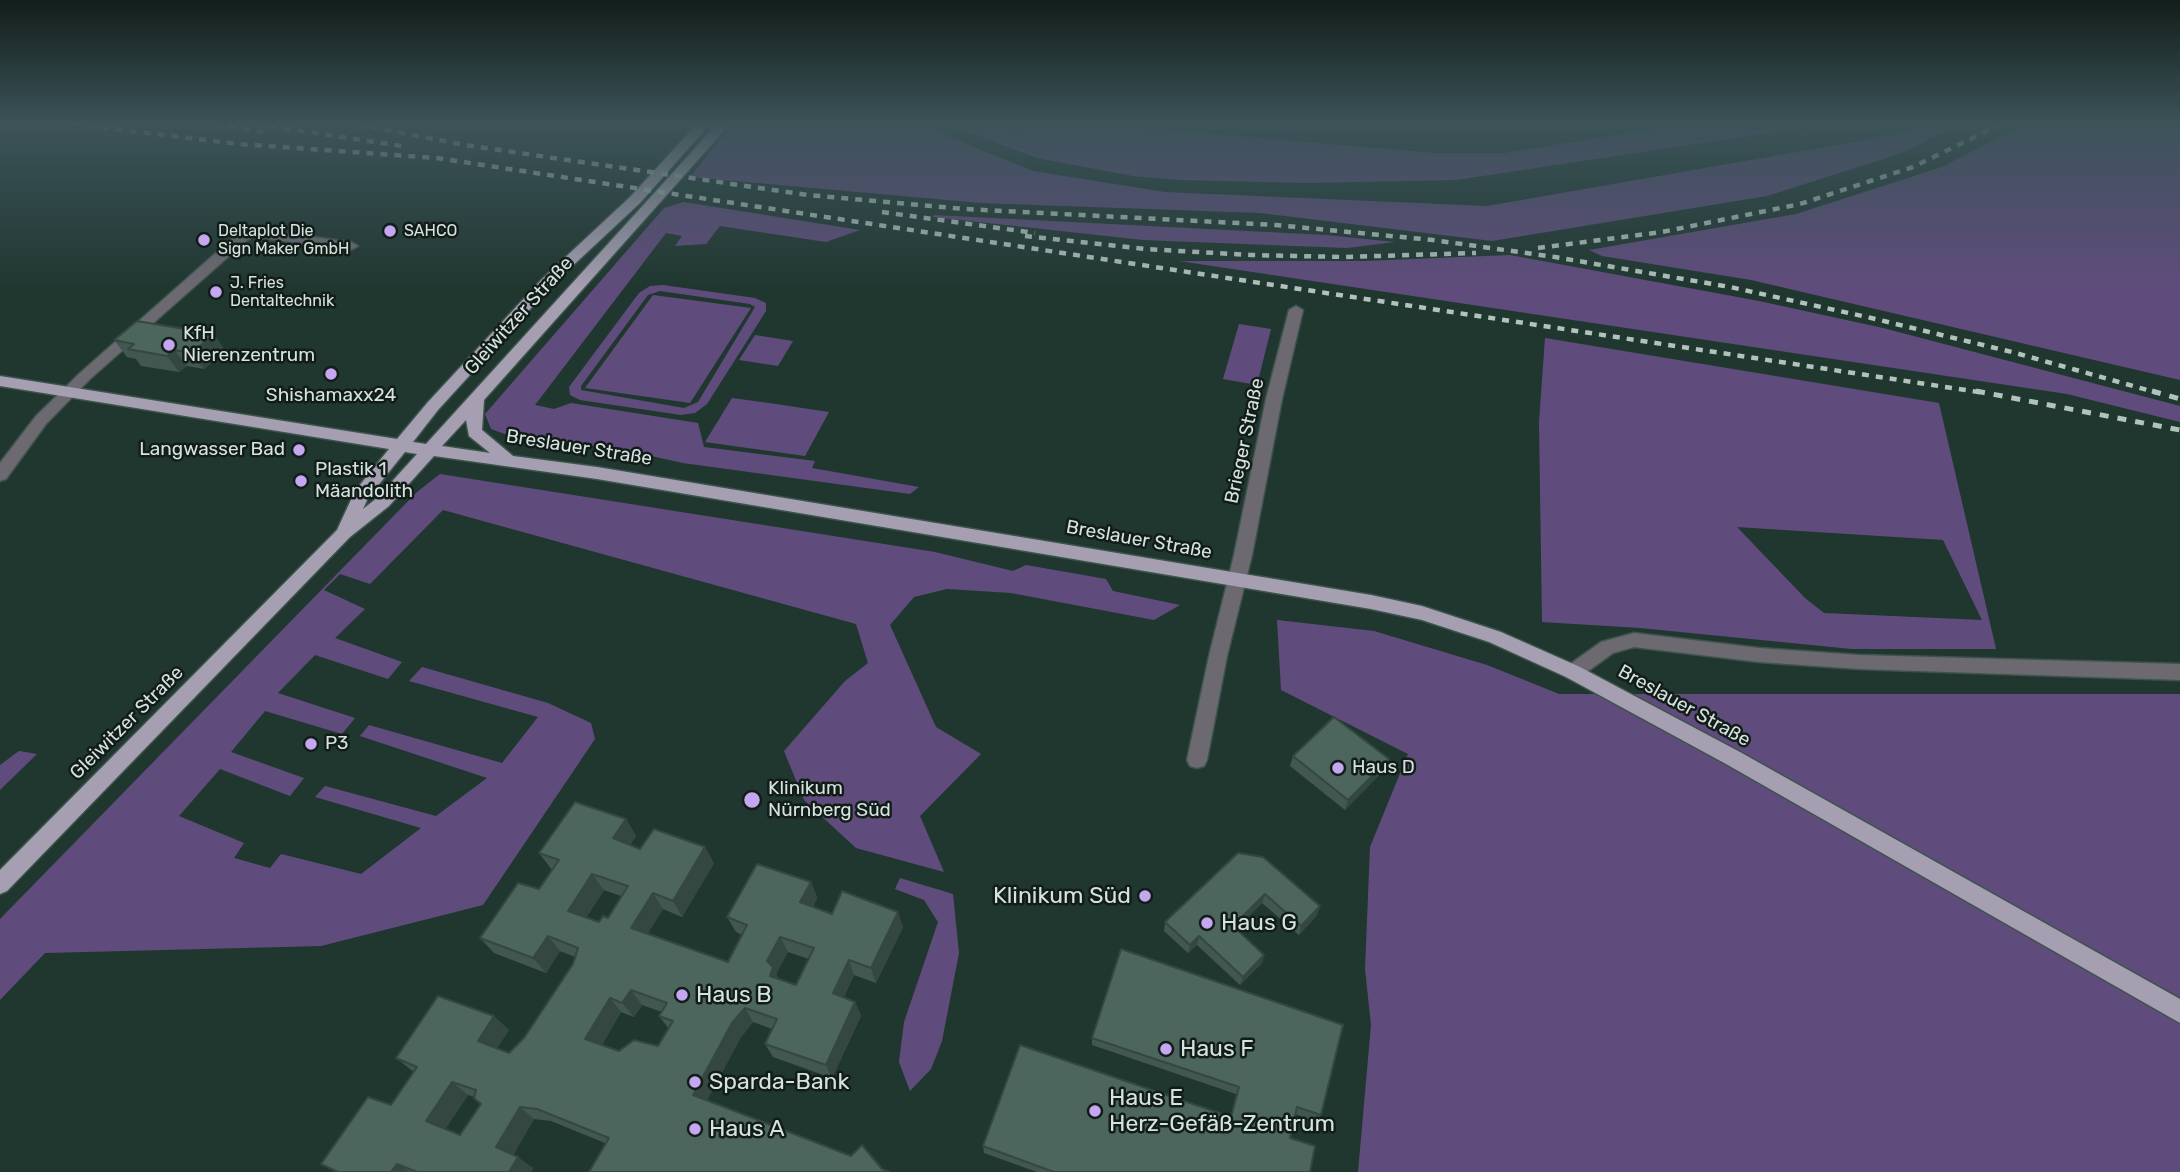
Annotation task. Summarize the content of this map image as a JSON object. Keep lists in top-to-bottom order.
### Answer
{
  "streets": {
    "main road": ["Gleiwitzer Straße", "Breslauer Straße"],
    "street": ["Brieger Straße"]
  },
  "crossings": [
    ["Gleiwitzer Straße", "Breslauer Straße"],
    ["Brieger Straße", "Breslauer Straße"]
  ],
  "places": [
    "SAHCO",
    "Deltaplot Die Sign Maker GmbH",
    "J. Fries Dentaltechnik",
    "KfH Nierenzentrum",
    "Shishamaxx24",
    "Langwasser Bad",
    "Plastik 1 Mäandolith",
    "P3",
    "Haus D",
    "Klinikum Nürnberg Süd",
    "Klinikum Süd",
    "Haus G",
    "Haus B",
    "Haus F",
    "Sparda-Bank",
    "Haus E Herz-Gefäß-Zentrum",
    "Haus A"
  ]
}
